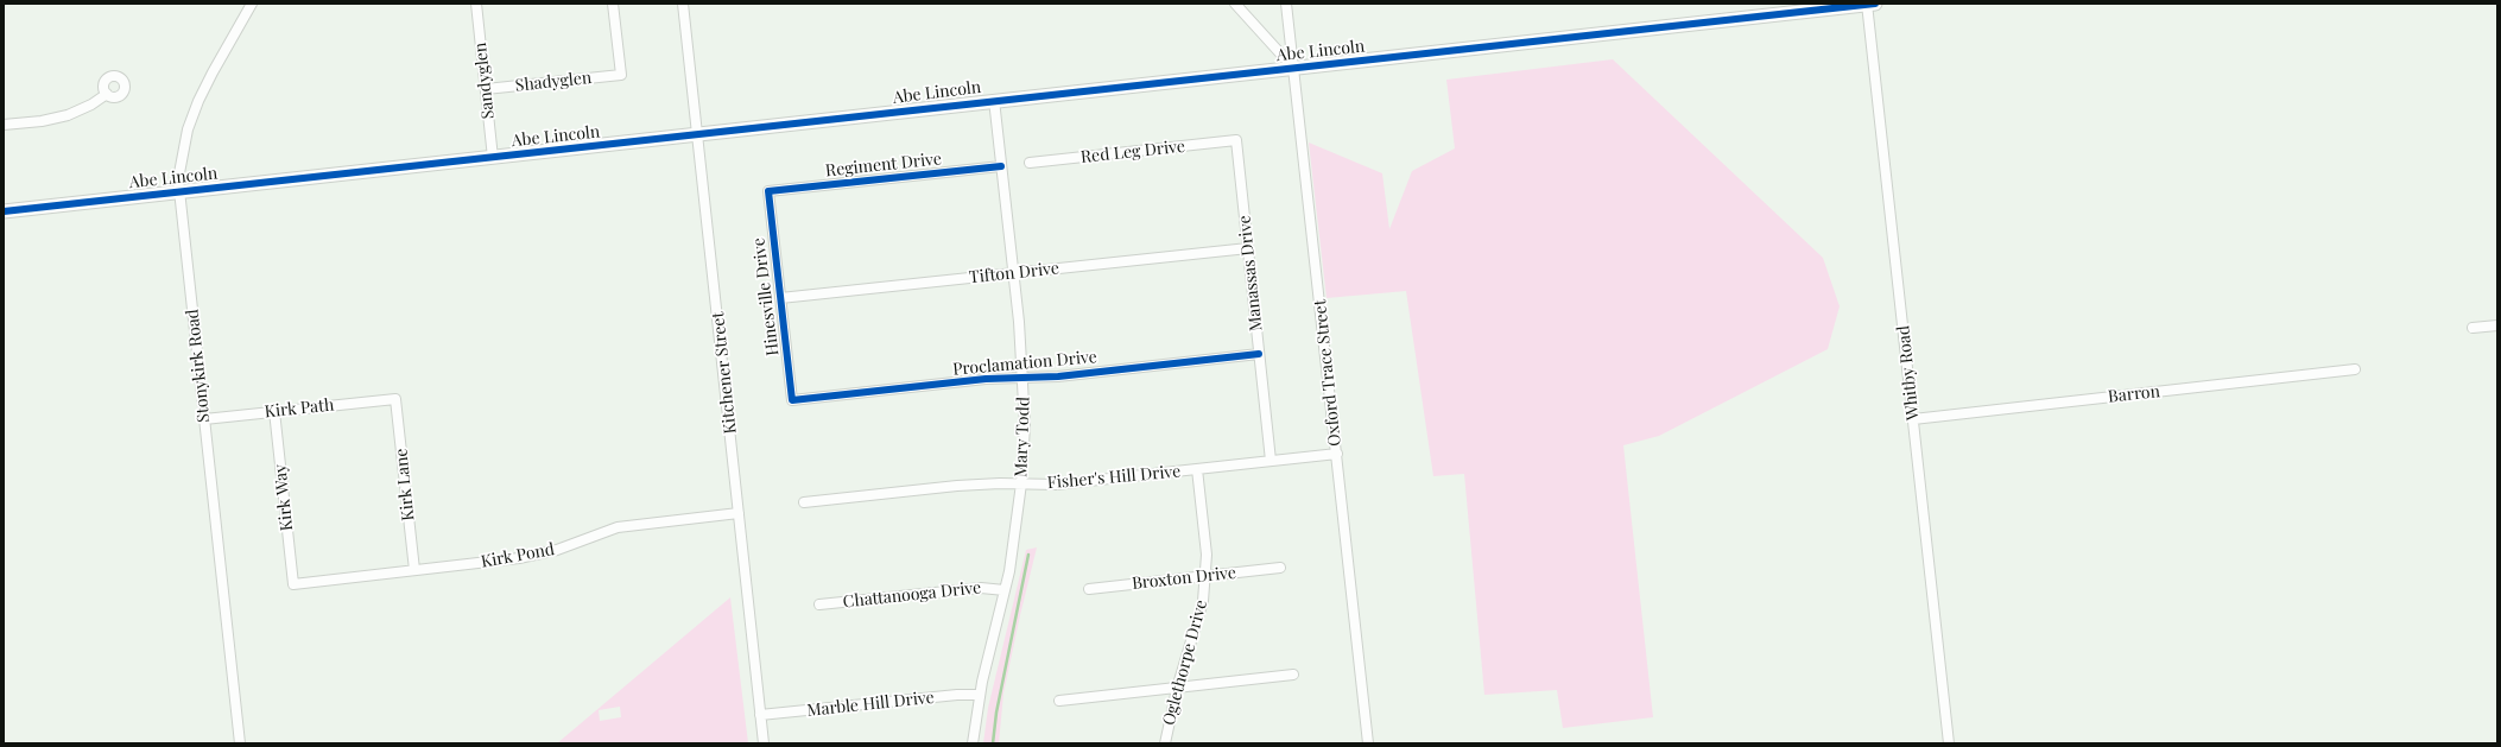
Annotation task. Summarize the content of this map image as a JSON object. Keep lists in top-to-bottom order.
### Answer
{
  "streets": {
    "street": [
      "Abe Lincoln",
      "Sandyglen",
      "Shadyglen",
      "Red Leg Drive",
      "Regiment Drive",
      "Tifton Drive",
      "Manassas Drive",
      "Hinesville Drive",
      "Proclamation Drive",
      "Stonykirk Road",
      "Kitchener Street",
      "Oxford Trace Street",
      "Whitby Road",
      "Barron",
      "Kirk Path",
      "Mary Todd",
      "Fisher's Hill Drive",
      "Kirk Lane",
      "Kirk Way",
      "Kirk Pond",
      "Broxton Drive",
      "Chattanooga Drive",
      "Oglethorpe Drive",
      "Marble Hill Drive"
    ]
  },
  "crossings": [
    ["Abe Lincoln", "Sandyglen"],
    ["Abe Lincoln", "Stonykirk Road"],
    ["Abe Lincoln", "Kitchener Street"],
    ["Abe Lincoln", "Oxford Trace Street"],
    ["Abe Lincoln", "Whitby Road"],
    ["Abe Lincoln", "Mary Todd"],
    ["Sandyglen", "Shadyglen"],
    ["Red Leg Drive", "Manassas Drive"],
    ["Regiment Drive", "Hinesville Drive"],
    ["Regiment Drive", "Mary Todd"],
    ["Tifton Drive", "Manassas Drive"],
    ["Tifton Drive", "Hinesville Drive"],
    ["Tifton Drive", "Mary Todd"],
    ["Manassas Drive", "Proclamation Drive"],
    ["Manassas Drive", "Fisher's Hill Drive"],
    ["Hinesville Drive", "Proclamation Drive"],
    ["Proclamation Drive", "Mary Todd"],
    ["Stonykirk Road", "Kirk Path"],
    ["Kitchener Street", "Kirk Pond"],
    ["Kitchener Street", "Marble Hill Drive"],
    ["Oxford Trace Street", "Fisher's Hill Drive"],
    ["Whitby Road", "Barron"],
    ["Kirk Path", "Kirk Lane"],
    ["Kirk Path", "Kirk Way"],
    ["Mary Todd", "Fisher's Hill Drive"],
    ["Mary Todd", "Chattanooga Drive"],
    ["Mary Todd", "Marble Hill Drive"],
    ["Fisher's Hill Drive", "Oglethorpe Drive"],
    ["Kirk Lane", "Kirk Pond"],
    ["Kirk Way", "Kirk Pond"],
    ["Broxton Drive", "Oglethorpe Drive"]
  ]
}
